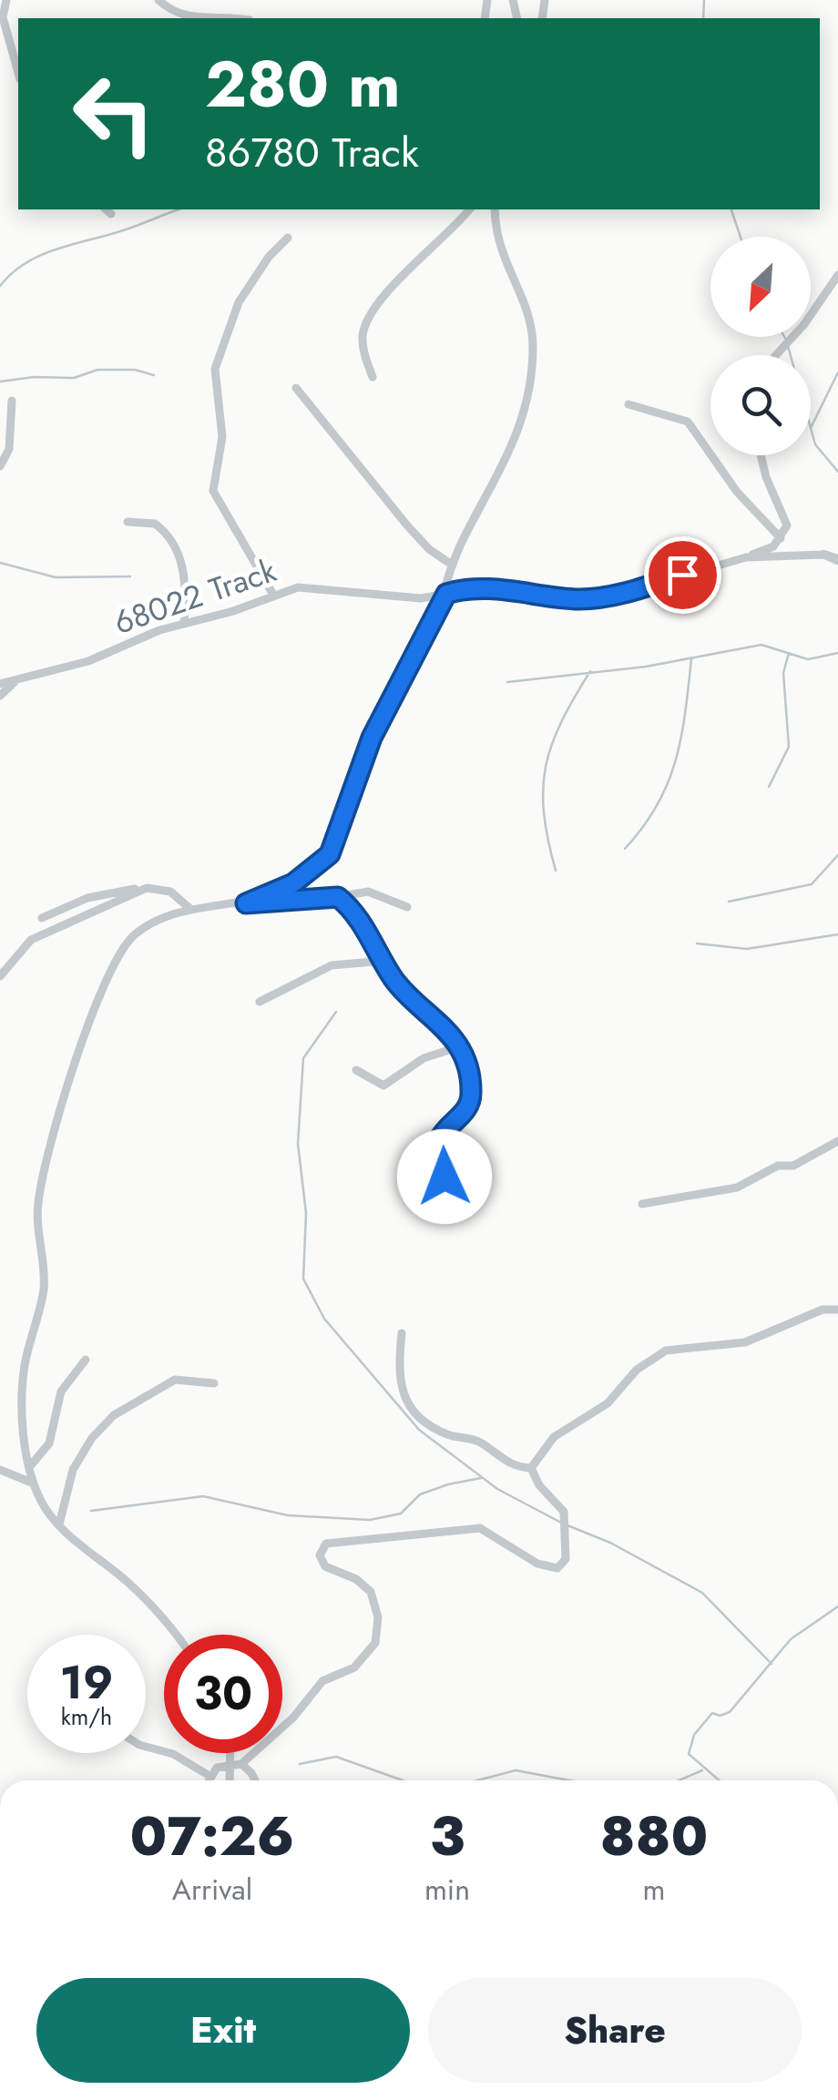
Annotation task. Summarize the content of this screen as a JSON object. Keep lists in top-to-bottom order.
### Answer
{
  "streets": {
    "street": ["68022 Track"]
  },
  "north": "bottom left",
  "page": {
    "turn": ["280 m", "86780 Track"],
    "speed": "19 km/h",
    "limit": "30",
    "eta": [
      "07:26",
      "Arrival",
      "3",
      "min",
      "880",
      "m"
    ],
    "buttons": ["Exit", "Share"]
  }
}
